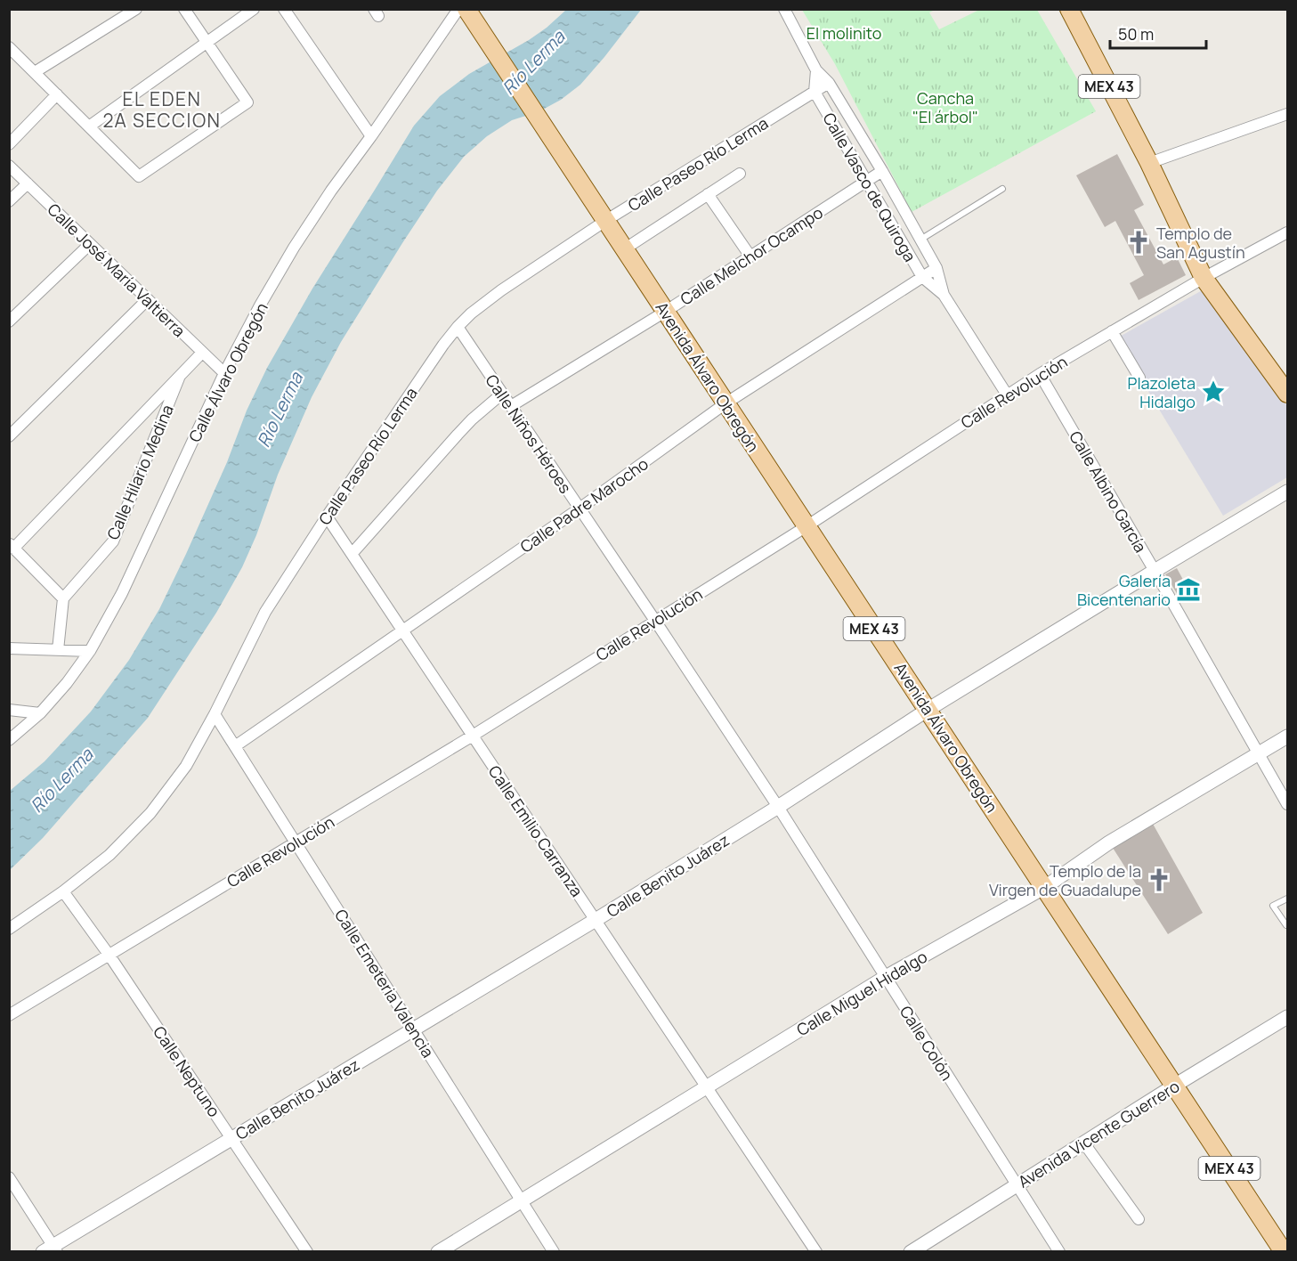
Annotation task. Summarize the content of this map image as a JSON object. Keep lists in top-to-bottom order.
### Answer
{
  "streets": {
    "main road": ["MEX 43", "Avenida Álvaro Obregón"],
    "street": [
      "Calle Paseo Río Lerma",
      "Calle Vasco de Quiroga",
      "Calle Melchor Ocampo",
      "Calle José María Valtierra",
      "Calle Álvaro Obregón",
      "Calle Revolución",
      "Calle Niños Héroes",
      "Calle Hilario Medina",
      "Calle Albino García",
      "Calle Padre Marocho",
      "Calle Emilio Carranza",
      "Calle Benito Juárez",
      "Calle Emeteria Valencia",
      "Calle Miguel Hidalgo",
      "Calle Colón",
      "Calle Neptuno",
      "Avenida Vicente Guerrero"
    ]
  },
  "crossings": [
    ["MEX 43", "Calle Revolución"],
    ["Calle Paseo Río Lerma", "Calle Vasco de Quiroga"],
    ["Calle Paseo Río Lerma", "Avenida Álvaro Obregón"],
    ["Calle Paseo Río Lerma", "Calle Niños Héroes"],
    ["Calle Paseo Río Lerma", "Calle Emilio Carranza"],
    ["Calle Paseo Río Lerma", "Calle Emeteria Valencia"],
    ["Calle Paseo Río Lerma", "Calle Neptuno"],
    ["Calle Vasco de Quiroga", "Calle Melchor Ocampo"],
    ["Calle Vasco de Quiroga", "Calle Revolución"],
    ["Calle Vasco de Quiroga", "Calle Padre Marocho"],
    ["Calle Melchor Ocampo", "Avenida Álvaro Obregón"],
    ["Calle Melchor Ocampo", "Calle Niños Héroes"],
    ["Calle José María Valtierra", "Calle Álvaro Obregón"],
    ["Calle Álvaro Obregón", "Avenida Álvaro Obregón"],
    ["Avenida Álvaro Obregón", "Calle Revolución"],
    ["Avenida Álvaro Obregón", "Calle Padre Marocho"],
    ["Avenida Álvaro Obregón", "Calle Benito Juárez"],
    ["Avenida Álvaro Obregón", "Calle Miguel Hidalgo"],
    ["Avenida Álvaro Obregón", "Avenida Vicente Guerrero"],
    ["Calle Revolución", "Calle Niños Héroes"],
    ["Calle Revolución", "Calle Albino García"],
    ["Calle Revolución", "Calle Emilio Carranza"],
    ["Calle Revolución", "Calle Emeteria Valencia"],
    ["Calle Revolución", "Calle Neptuno"],
    ["Calle Niños Héroes", "Calle Padre Marocho"],
    ["Calle Niños Héroes", "Calle Benito Juárez"],
    ["Calle Niños Héroes", "Calle Colón"],
    ["Calle Albino García", "Calle Benito Juárez"],
    ["Calle Albino García", "Calle Miguel Hidalgo"],
    ["Calle Padre Marocho", "Calle Emilio Carranza"],
    ["Calle Padre Marocho", "Calle Emeteria Valencia"],
    ["Calle Emilio Carranza", "Calle Benito Juárez"],
    ["Calle Emilio Carranza", "Calle Miguel Hidalgo"],
    ["Calle Benito Juárez", "Calle Emeteria Valencia"],
    ["Calle Benito Juárez", "Calle Colón"],
    ["Calle Benito Juárez", "Calle Neptuno"],
    ["Calle Emeteria Valencia", "Calle Miguel Hidalgo"],
    ["Calle Miguel Hidalgo", "Calle Colón"],
    ["Calle Colón", "Avenida Vicente Guerrero"]
  ],
  "districts": ["EL EDEN 2A SECCION"],
  "water": ["Río Lerma"],
  "parks": ["El molinito", "Cancha \"El árbol\""],
  "places": {
    "church": ["Templo de San Agustín", "Templo de la Virgen de Guadalupe"],
    "place": ["Plazoleta Hidalgo"],
    "museum": ["Galería Bicentenario"]
  },
  "scale_bar": "50 m"
}
